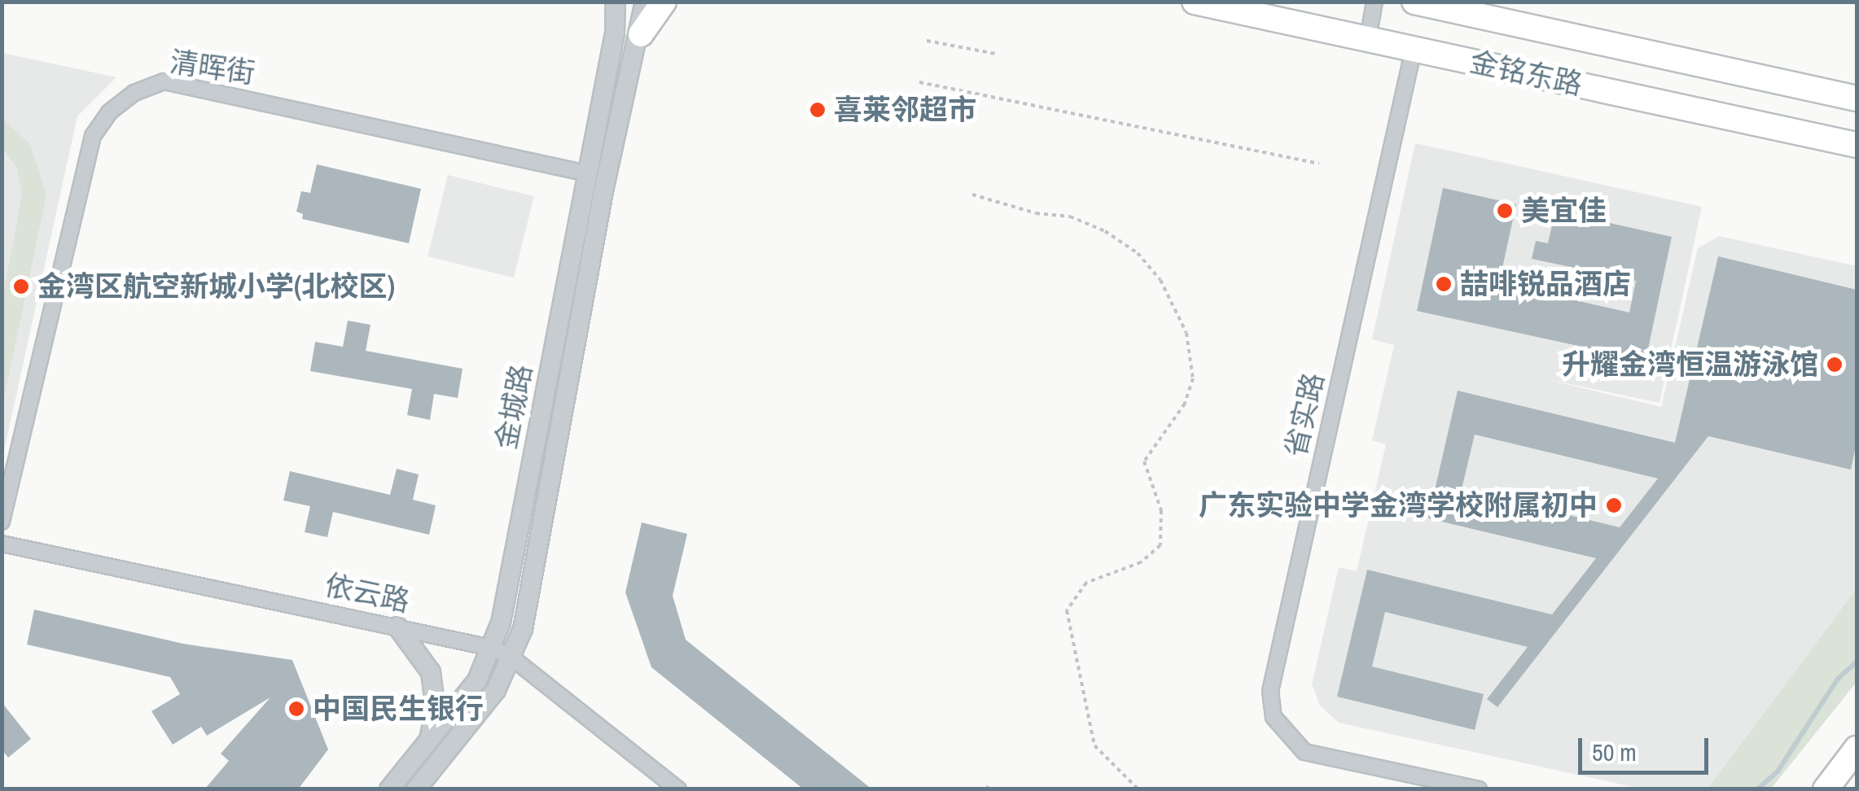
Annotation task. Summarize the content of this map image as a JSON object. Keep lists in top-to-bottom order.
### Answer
{
  "streets": {
    "main road": ["金铭东路"],
    "street": [
      "清晖街",
      "金城路",
      "省实路",
      "依云路"
    ]
  },
  "crossings": [
    ["清晖街", "金城路"],
    ["金铭东路", "省实路"],
    ["金城路", "依云路"]
  ],
  "places": [
    "喜莱邻超市",
    "美宜佳",
    "喆啡锐品酒店",
    "金湾区航空新城小学(北校区)",
    "升耀金湾恒温游泳馆",
    "广东实验中学金湾学校附属初中",
    "中国民生银行"
  ],
  "scale_bar": "50 m"
}
